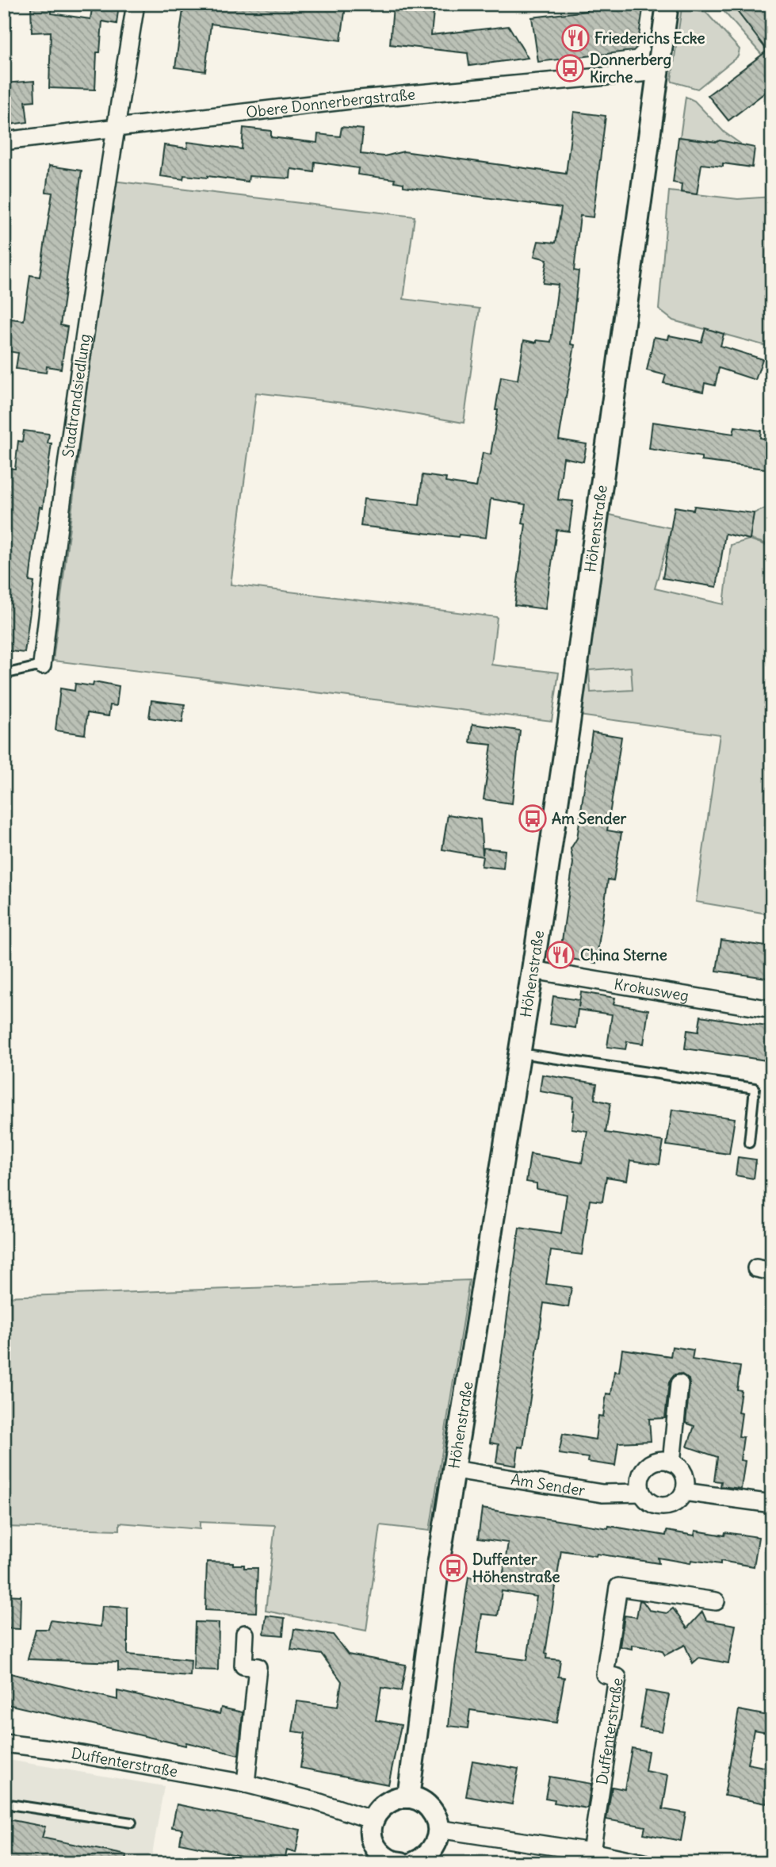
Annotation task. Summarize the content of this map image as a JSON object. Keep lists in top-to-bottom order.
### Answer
{
  "streets": {
    "street": [
      "Obere Donnerbergstraße",
      "Stadtrandsiedlung",
      "Höhenstraße",
      "Krokusweg",
      "Am Sender",
      "Duffenterstraße"
    ]
  },
  "crossings": [
    ["Obere Donnerbergstraße", "Stadtrandsiedlung"],
    ["Obere Donnerbergstraße", "Höhenstraße"],
    ["Höhenstraße", "Krokusweg"],
    ["Höhenstraße", "Am Sender"]
  ],
  "places": {
    "restaurant": ["Friederichs Ecke", "China Sterne"],
    "bus stop": ["Donnerberg Kirche", "Am Sender", "Duffenter Höhenstraße"]
  }
}
